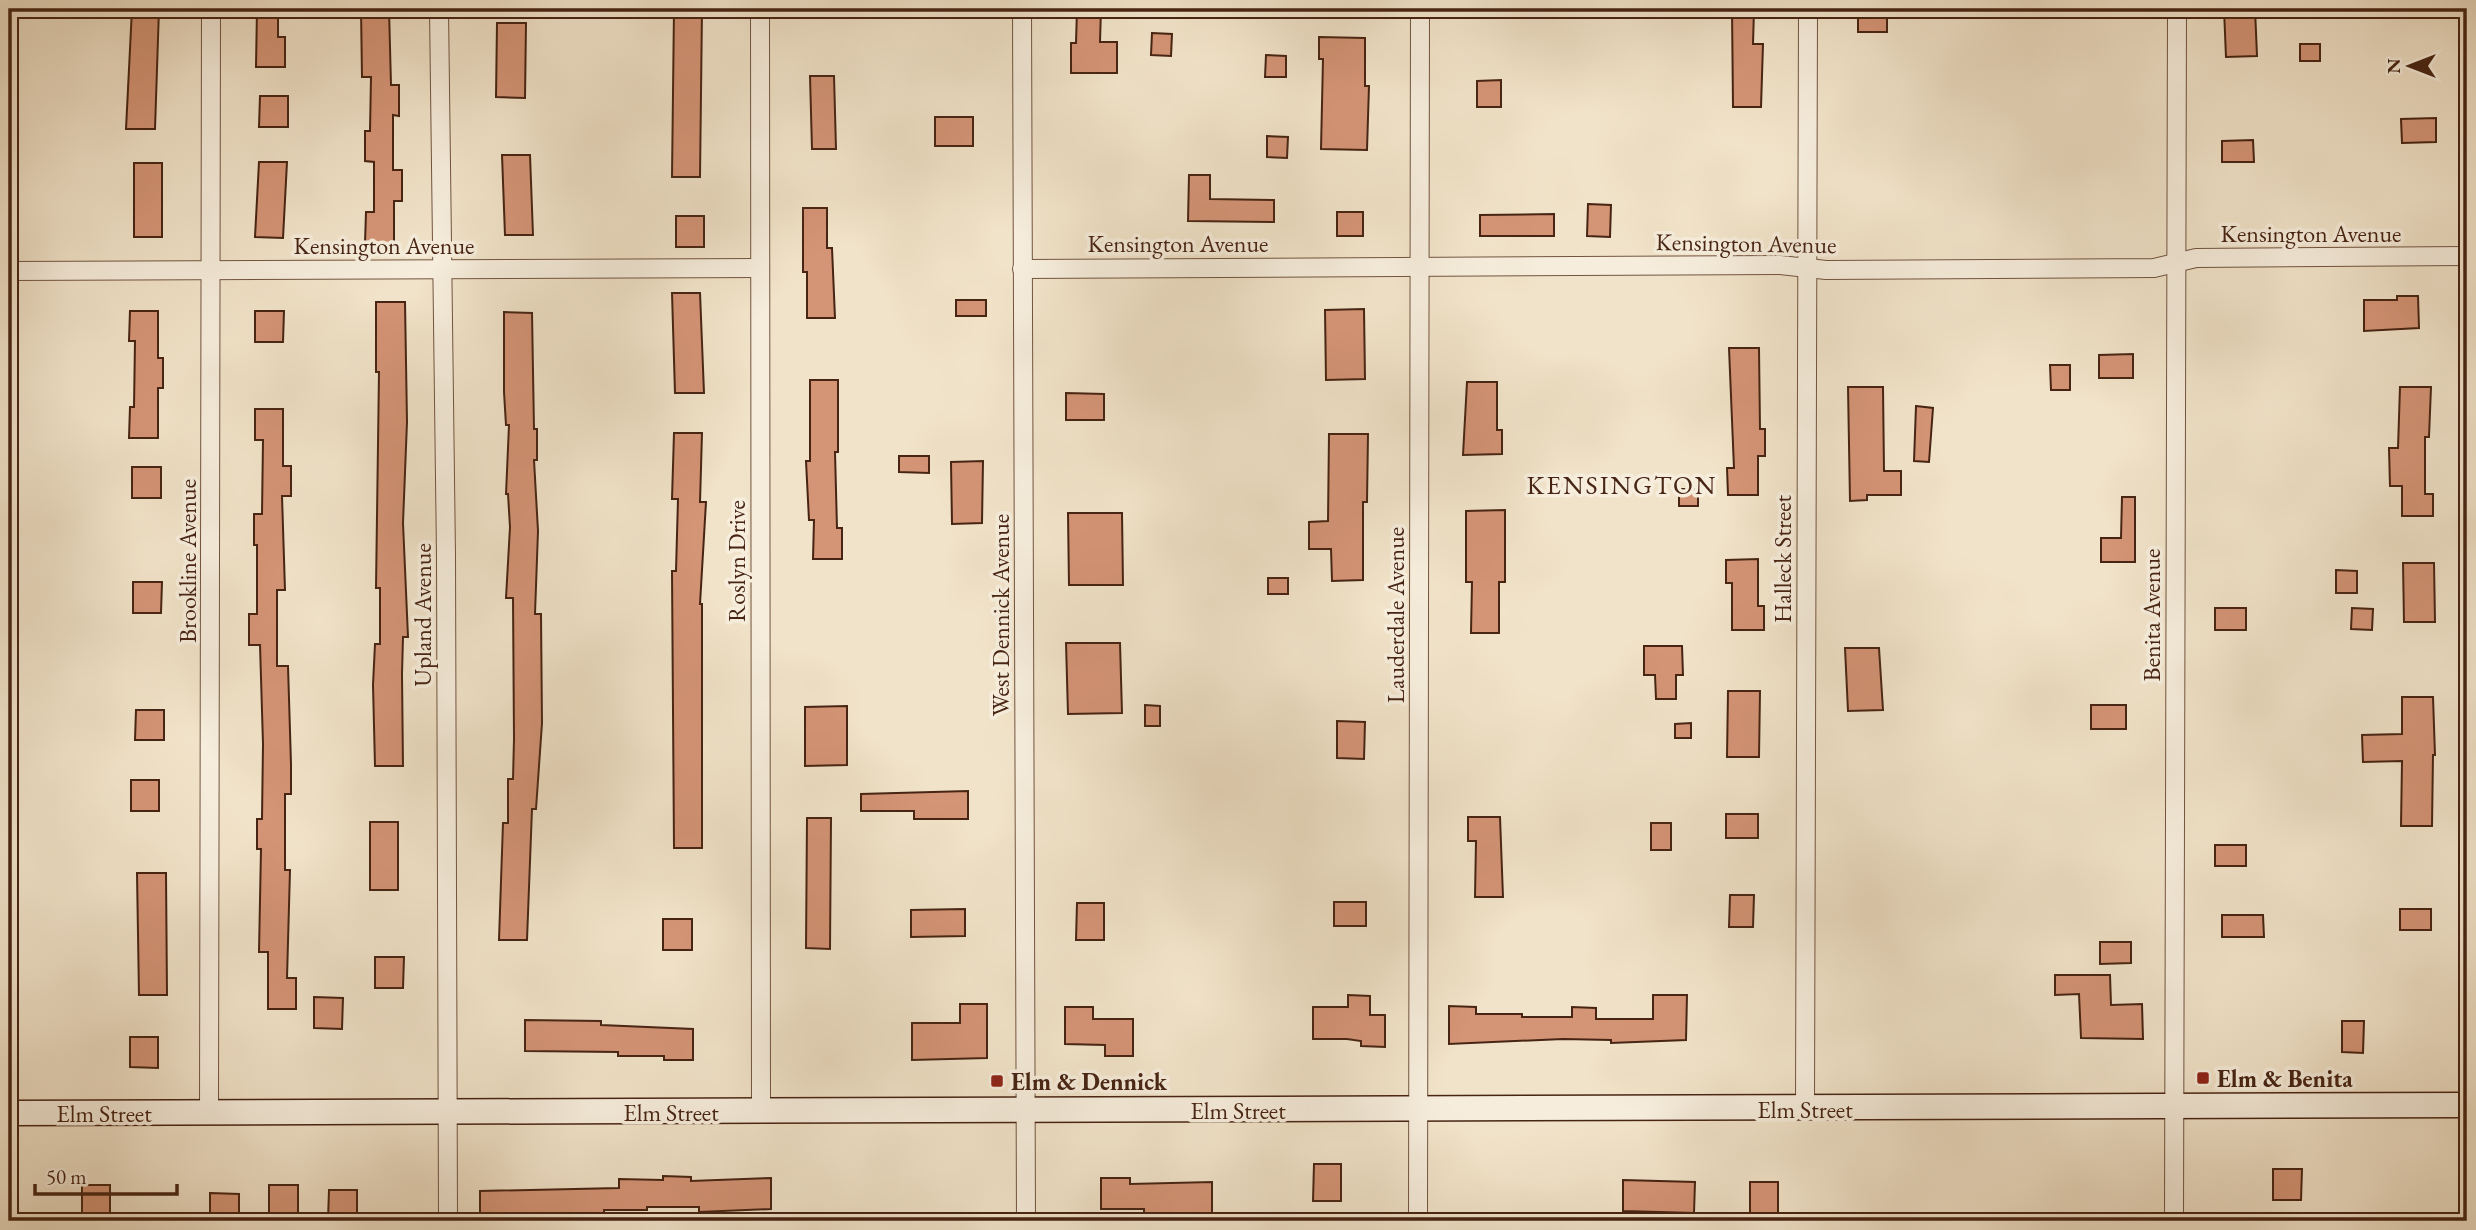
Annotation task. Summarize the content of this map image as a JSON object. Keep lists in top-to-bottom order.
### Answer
{
  "streets": {
    "street": [
      "Kensington Avenue",
      "Halleck Street",
      "Brookline Avenue",
      "Roslyn Drive",
      "Upland Avenue",
      "West Dennick Avenue",
      "Lauderdale Avenue",
      "Benita Avenue",
      "Elm Street"
    ]
  },
  "crossings": [
    ["Kensington Avenue", "Halleck Street"],
    ["Kensington Avenue", "Brookline Avenue"],
    ["Kensington Avenue", "Roslyn Drive"],
    ["Kensington Avenue", "Upland Avenue"],
    ["Kensington Avenue", "West Dennick Avenue"],
    ["Kensington Avenue", "Lauderdale Avenue"],
    ["Kensington Avenue", "Benita Avenue"],
    ["Halleck Street", "Elm Street"],
    ["Brookline Avenue", "Elm Street"],
    ["Roslyn Drive", "Elm Street"],
    ["Upland Avenue", "Elm Street"],
    ["West Dennick Avenue", "Elm Street"],
    ["Lauderdale Avenue", "Elm Street"],
    ["Benita Avenue", "Elm Street"]
  ],
  "districts": ["KENSINGTON"],
  "places": {
    "transit": ["Elm & Benita", "Elm & Dennick"]
  },
  "scale_bar": "50 m",
  "north": "left"
}
